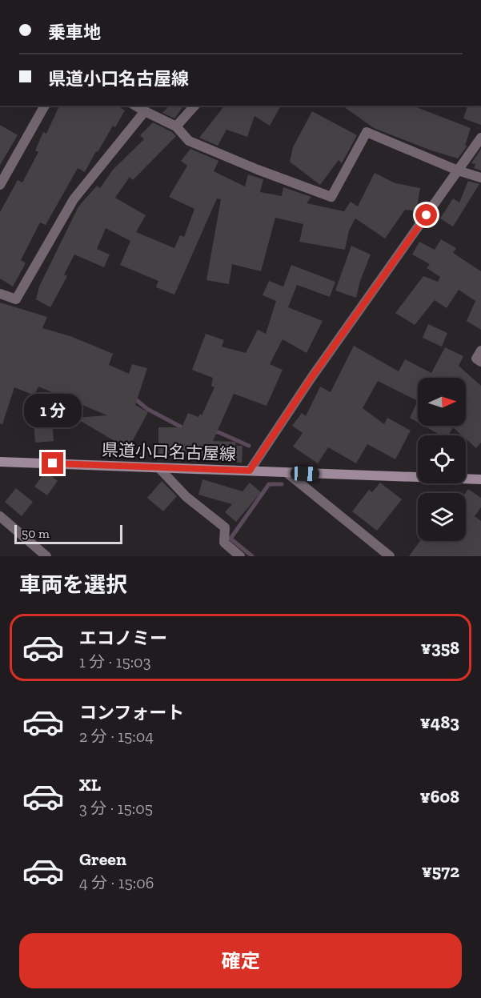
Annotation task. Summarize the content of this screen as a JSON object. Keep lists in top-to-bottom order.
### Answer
{
  "streets": {
    "main road": ["県道小口名古屋線"]
  },
  "scale_bar": "50 m",
  "north": "right",
  "page": {
    "banner": ["乗車地", "県道小口名古屋線"],
    "bubble": "1 分",
    "scale": "50 m",
    "heading": "車両を選択",
    "list": [
      {
        "name": "エコノミー",
        "note": "1 分 · 15:03",
        "value": "¥358"
      },
      {
        "name": "コンフォート",
        "note": "2 分 · 15:04",
        "value": "¥483"
      },
      {
        "name": "XL",
        "note": "3 分 · 15:05",
        "value": "¥608"
      },
      {
        "name": "Green",
        "note": "4 分 · 15:06",
        "value": "¥572"
      }
    ],
    "buttons": "確定"
  }
}
